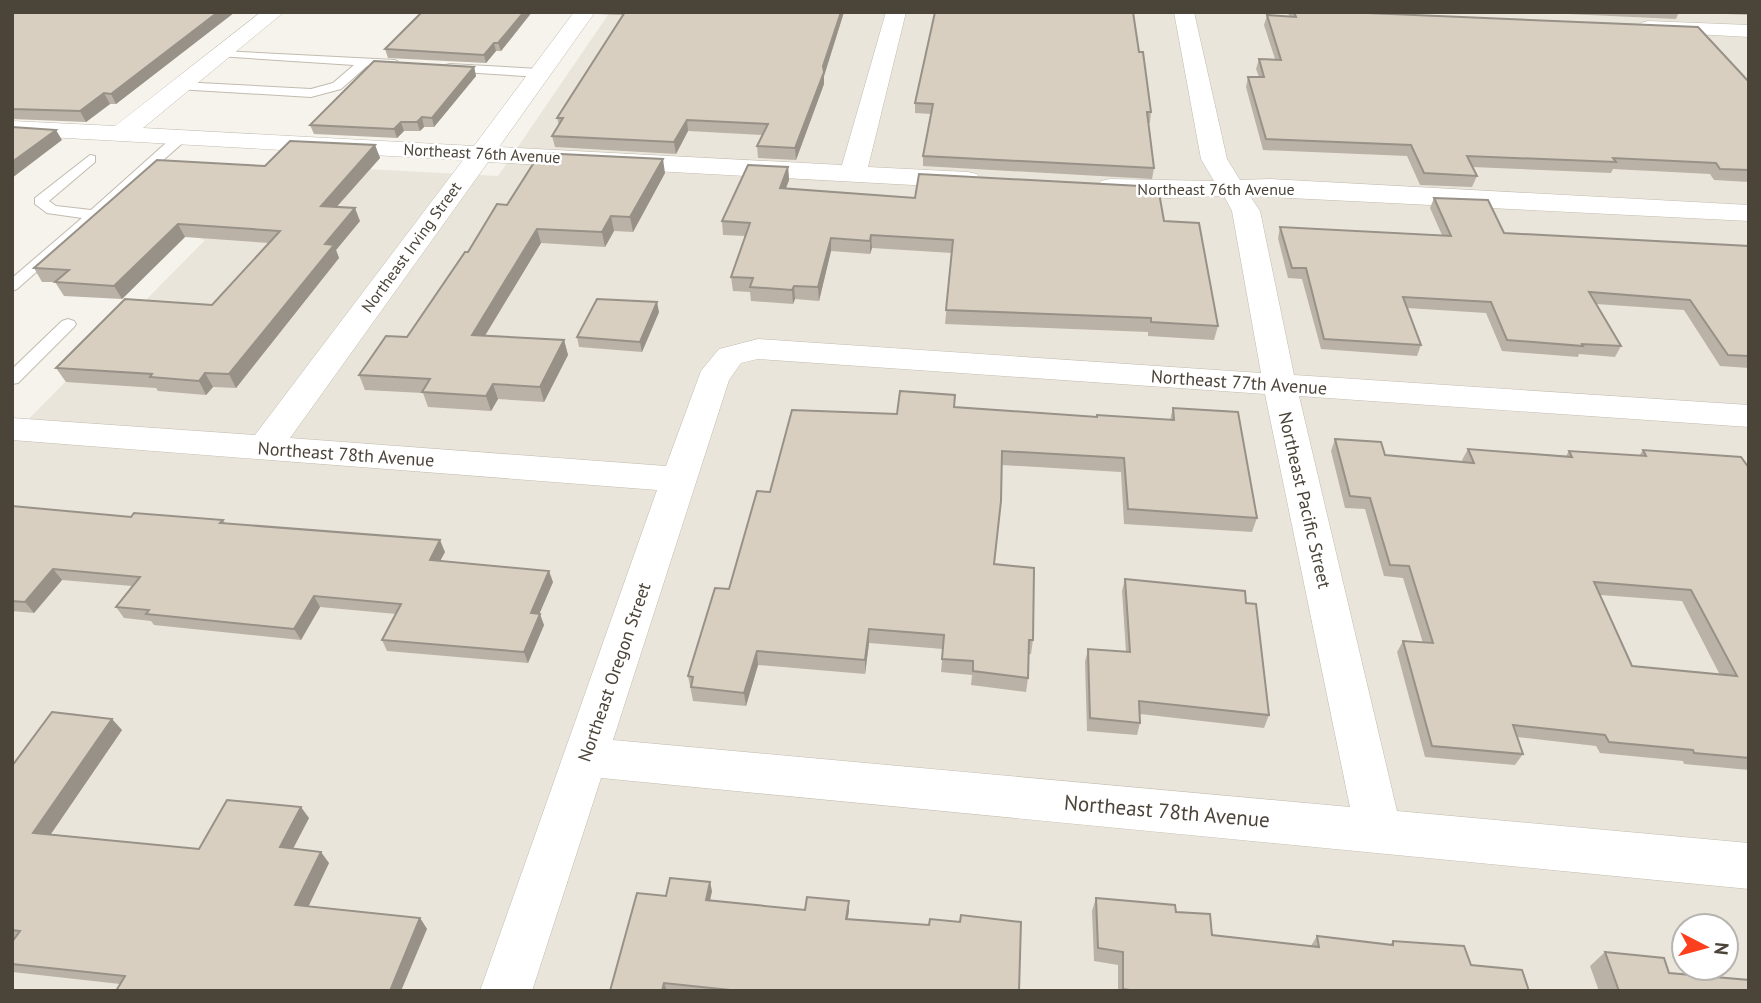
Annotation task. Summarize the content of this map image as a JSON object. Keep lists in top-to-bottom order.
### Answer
{
  "streets": {
    "street": [
      "Northeast 76th Avenue",
      "Northeast Irving Street",
      "Northeast 77th Avenue",
      "Northeast 78th Avenue",
      "Northeast Pacific Street",
      "Northeast Oregon Street"
    ]
  },
  "crossings": [
    ["Northeast 76th Avenue", "Northeast Irving Street"],
    ["Northeast 76th Avenue", "Northeast Pacific Street"],
    ["Northeast Irving Street", "Northeast 78th Avenue"],
    ["Northeast 77th Avenue", "Northeast Pacific Street"],
    ["Northeast 77th Avenue", "Northeast Oregon Street"],
    ["Northeast 78th Avenue", "Northeast Pacific Street"],
    ["Northeast 78th Avenue", "Northeast Oregon Street"]
  ],
  "north": "right"
}
